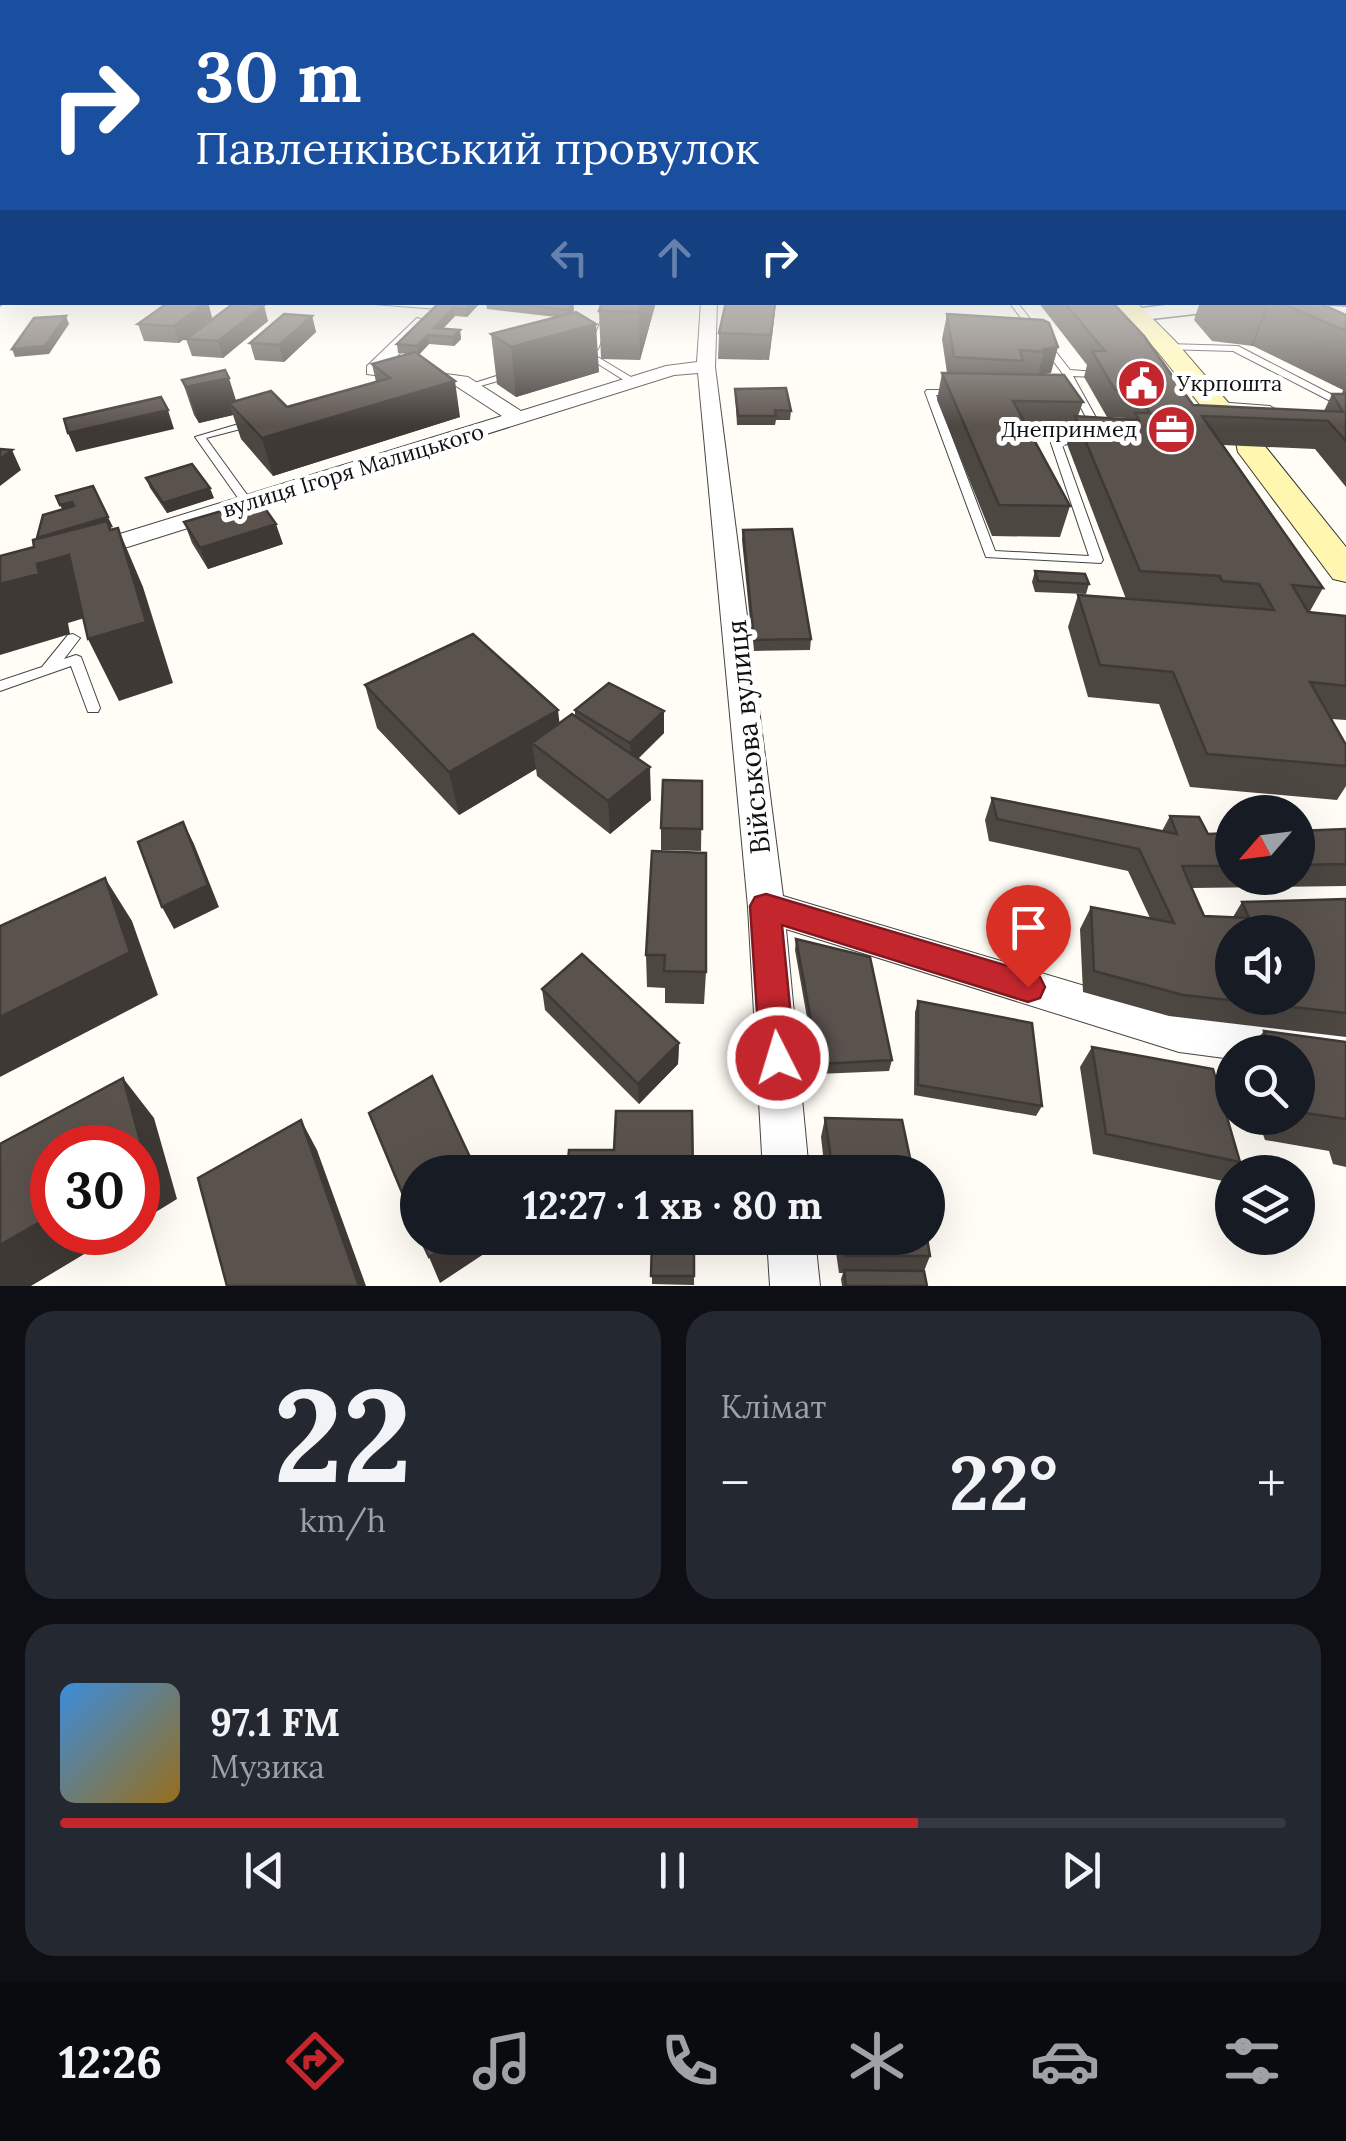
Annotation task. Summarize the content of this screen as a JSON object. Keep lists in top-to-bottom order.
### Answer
{
  "streets": {
    "street": ["вулиця Ігоря Малицького", "Військова вулиця"]
  },
  "crossings": [
    ["вулиця Ігоря Малицького", "Військова вулиця"]
  ],
  "places": {
    "public building": ["Укрпошта"],
    "office": ["Днепринмед"]
  },
  "north": "bottom left",
  "page": {
    "turn": ["30 m", "Павленківський провулок"],
    "limit": "30",
    "trip": "12:27 · 1 хв · 80 m",
    "tile": [
      ["22", "km/h"],
      "Клімат"
    ],
    "heat": ["−", "22°", "+"],
    "song": ["97.1 FM", "Музика"],
    "tabs": "12:26"
  }
}
